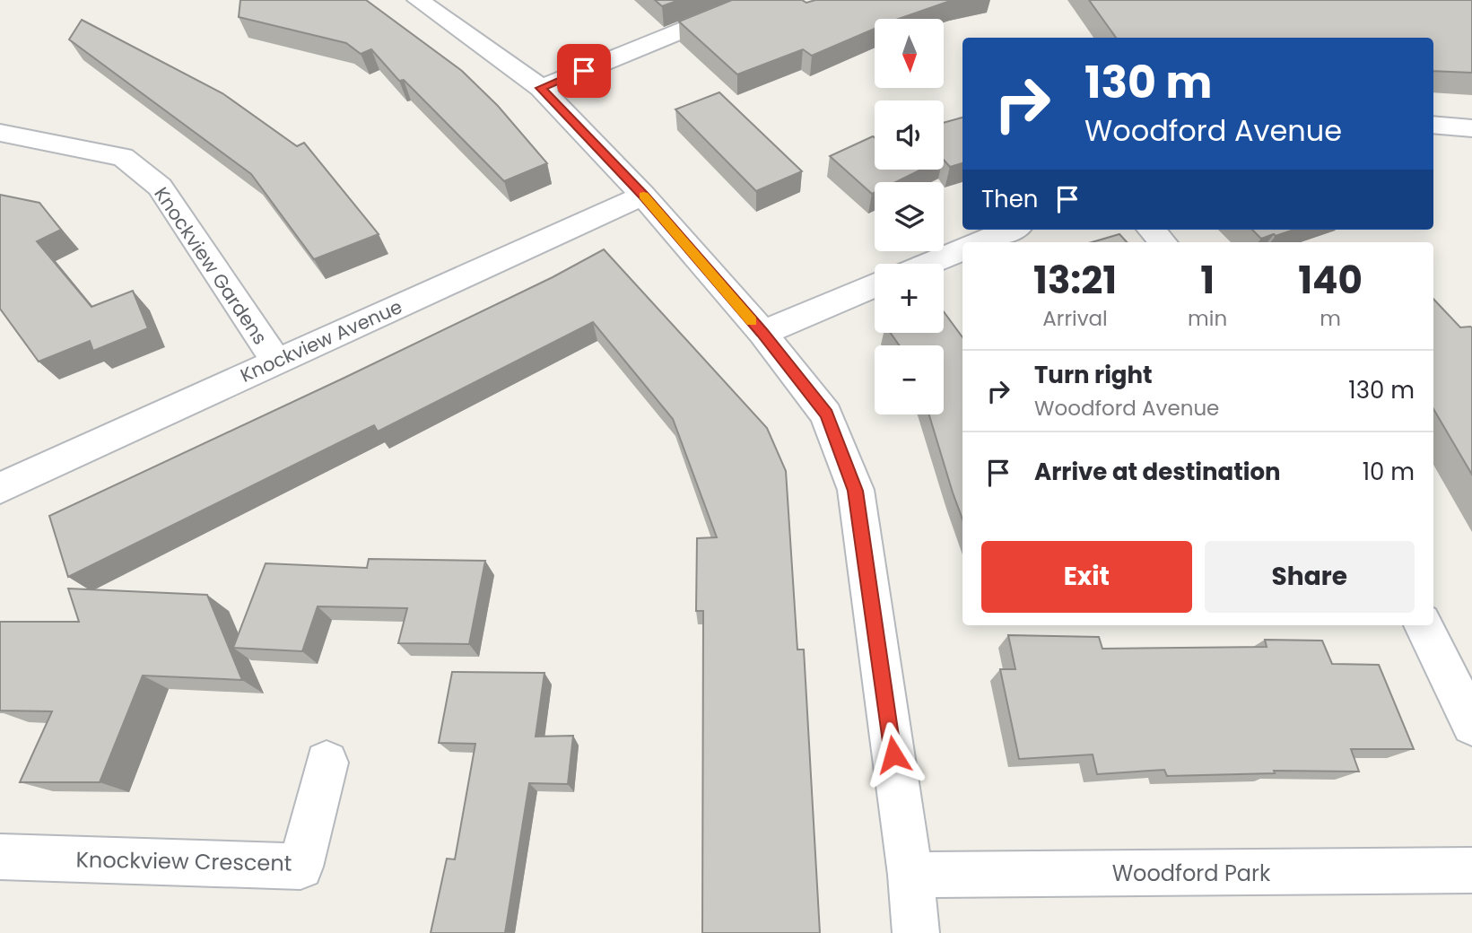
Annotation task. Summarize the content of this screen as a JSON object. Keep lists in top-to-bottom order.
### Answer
{
  "streets": {
    "street": [
      "Knockview Gardens",
      "Knockview Avenue",
      "Knockview Crescent",
      "Woodford Park"
    ]
  },
  "crossings": [
    ["Knockview Gardens", "Knockview Avenue"]
  ],
  "north": "bottom",
  "page": {
    "map_buttons": ["+", "−"],
    "turn": ["130 m", "Woodford Avenue"],
    "then": "Then",
    "eta": [
      "13:21",
      "Arrival",
      "1",
      "min",
      "140",
      "m"
    ],
    "list": [
      {
        "name": "Turn right",
        "note": "Woodford Avenue",
        "value": "130 m"
      },
      {
        "name": "Arrive at destination",
        "value": "10 m"
      }
    ],
    "buttons": ["Exit", "Share"]
  }
}
